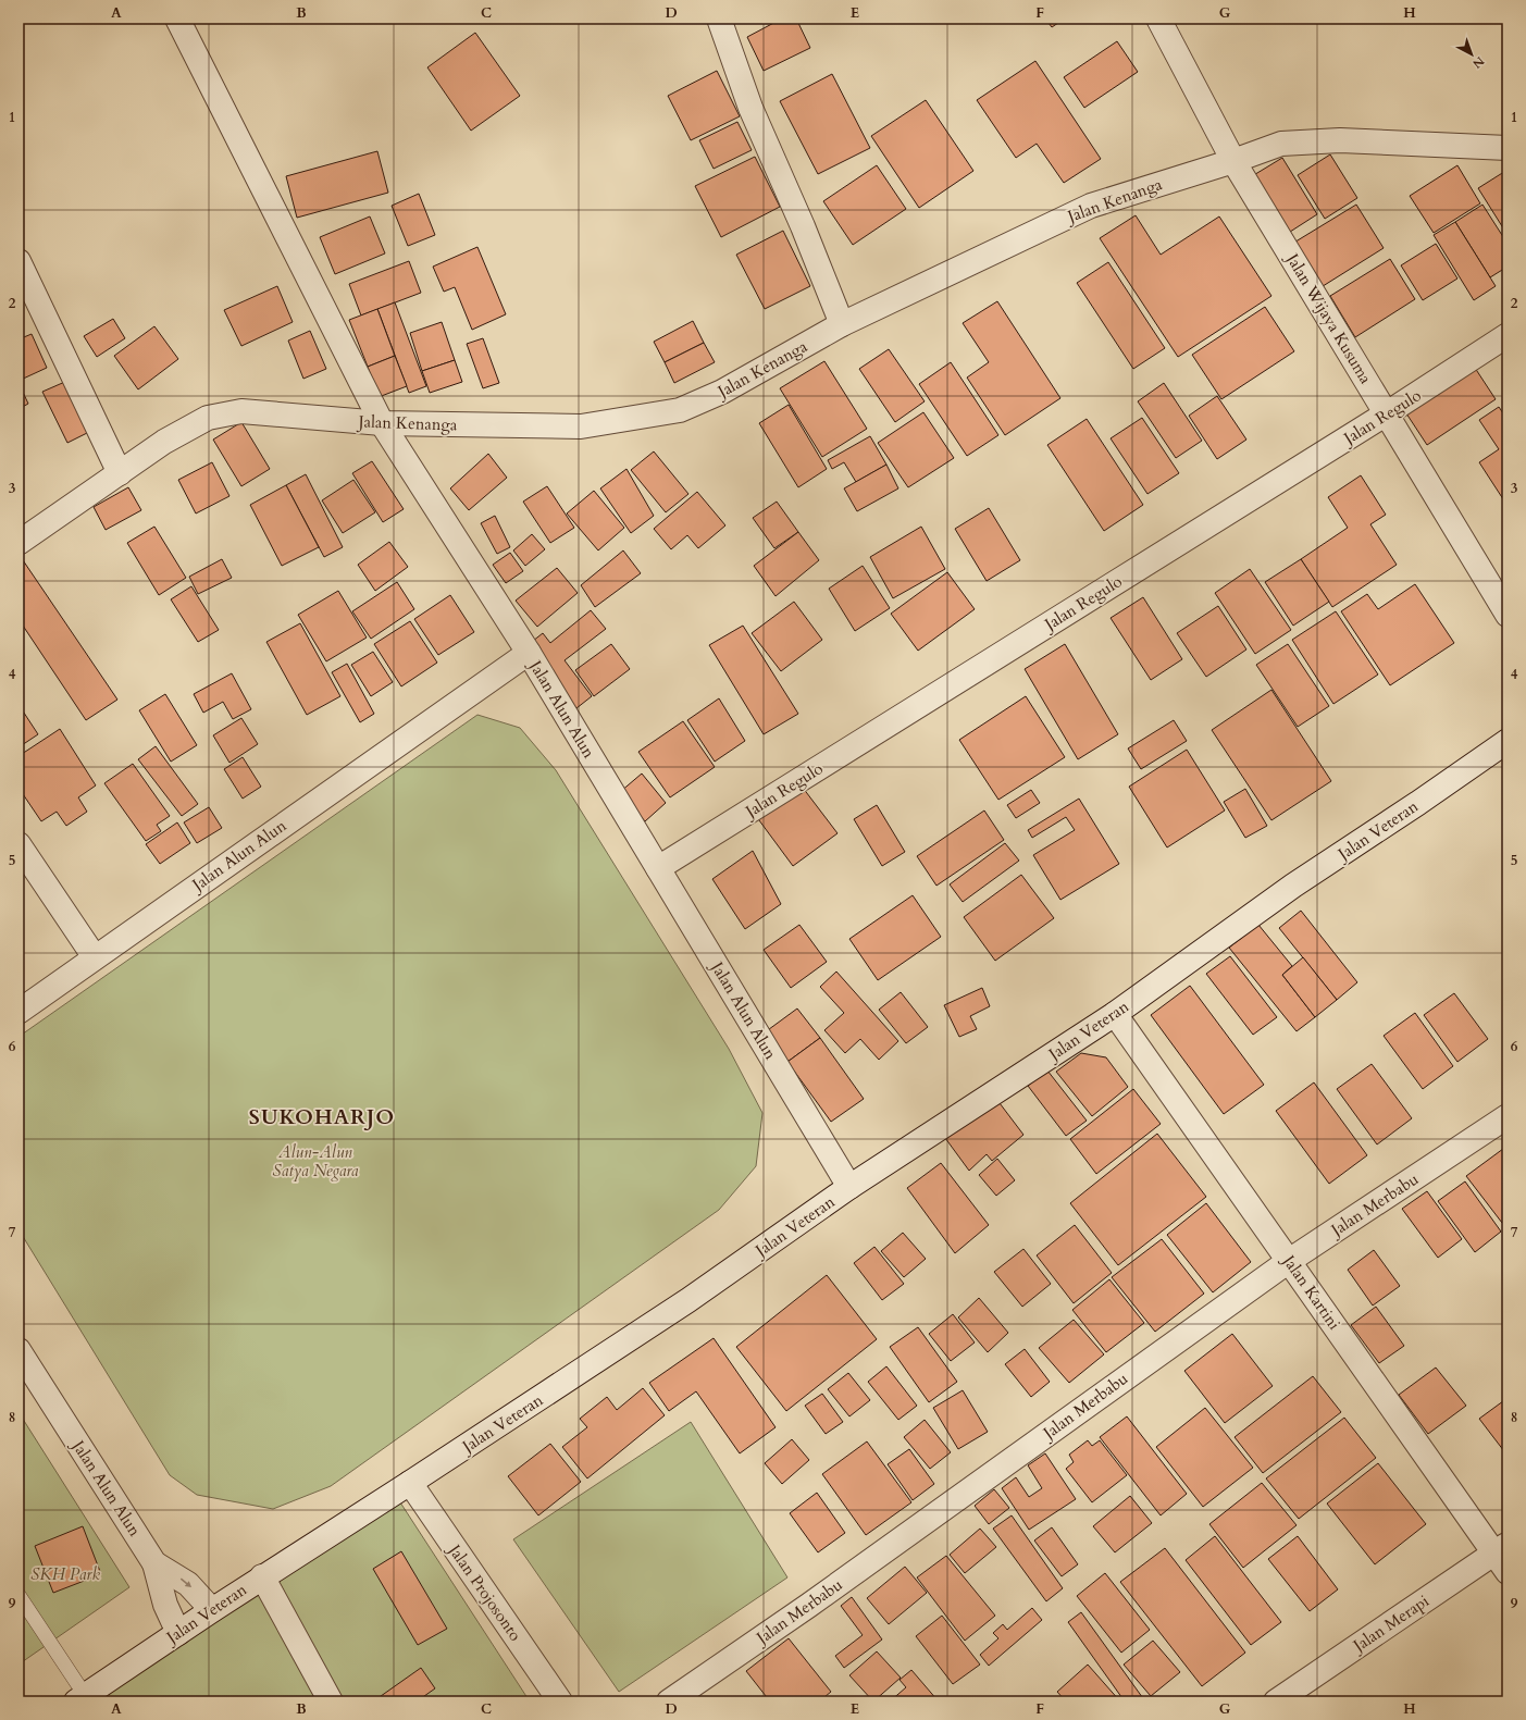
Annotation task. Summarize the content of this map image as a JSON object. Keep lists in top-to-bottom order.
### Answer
{
  "streets": {
    "street": [
      "Jalan Kenanga",
      "Jalan Wijaya Kusuma",
      "Jalan Regulo",
      "Jalan Alun Alun",
      "Jalan Veteran",
      "Jalan Merbabu",
      "Jalan Kartini",
      "Jalan Projosonto",
      "Jalan Merapi"
    ]
  },
  "crossings": [
    ["Jalan Kenanga", "Jalan Wijaya Kusuma"],
    ["Jalan Wijaya Kusuma", "Jalan Regulo"],
    ["Jalan Regulo", "Jalan Alun Alun"],
    ["Jalan Alun Alun", "Jalan Veteran"],
    ["Jalan Veteran", "Jalan Kartini"],
    ["Jalan Veteran", "Jalan Projosonto"],
    ["Jalan Merbabu", "Jalan Kartini"],
    ["Jalan Kartini", "Jalan Merapi"]
  ],
  "districts": ["SUKOHARJO"],
  "parks": ["Alun-Alun Satya Negara", "SKH Park"],
  "north": "bottom right",
  "grid": {
    "columns": [
      "A",
      "B",
      "C",
      "D",
      "E",
      "F",
      "G",
      "H"
    ],
    "rows": [
      "1",
      "2",
      "3",
      "4",
      "5",
      "6",
      "7",
      "8",
      "9"
    ]
  }
}
